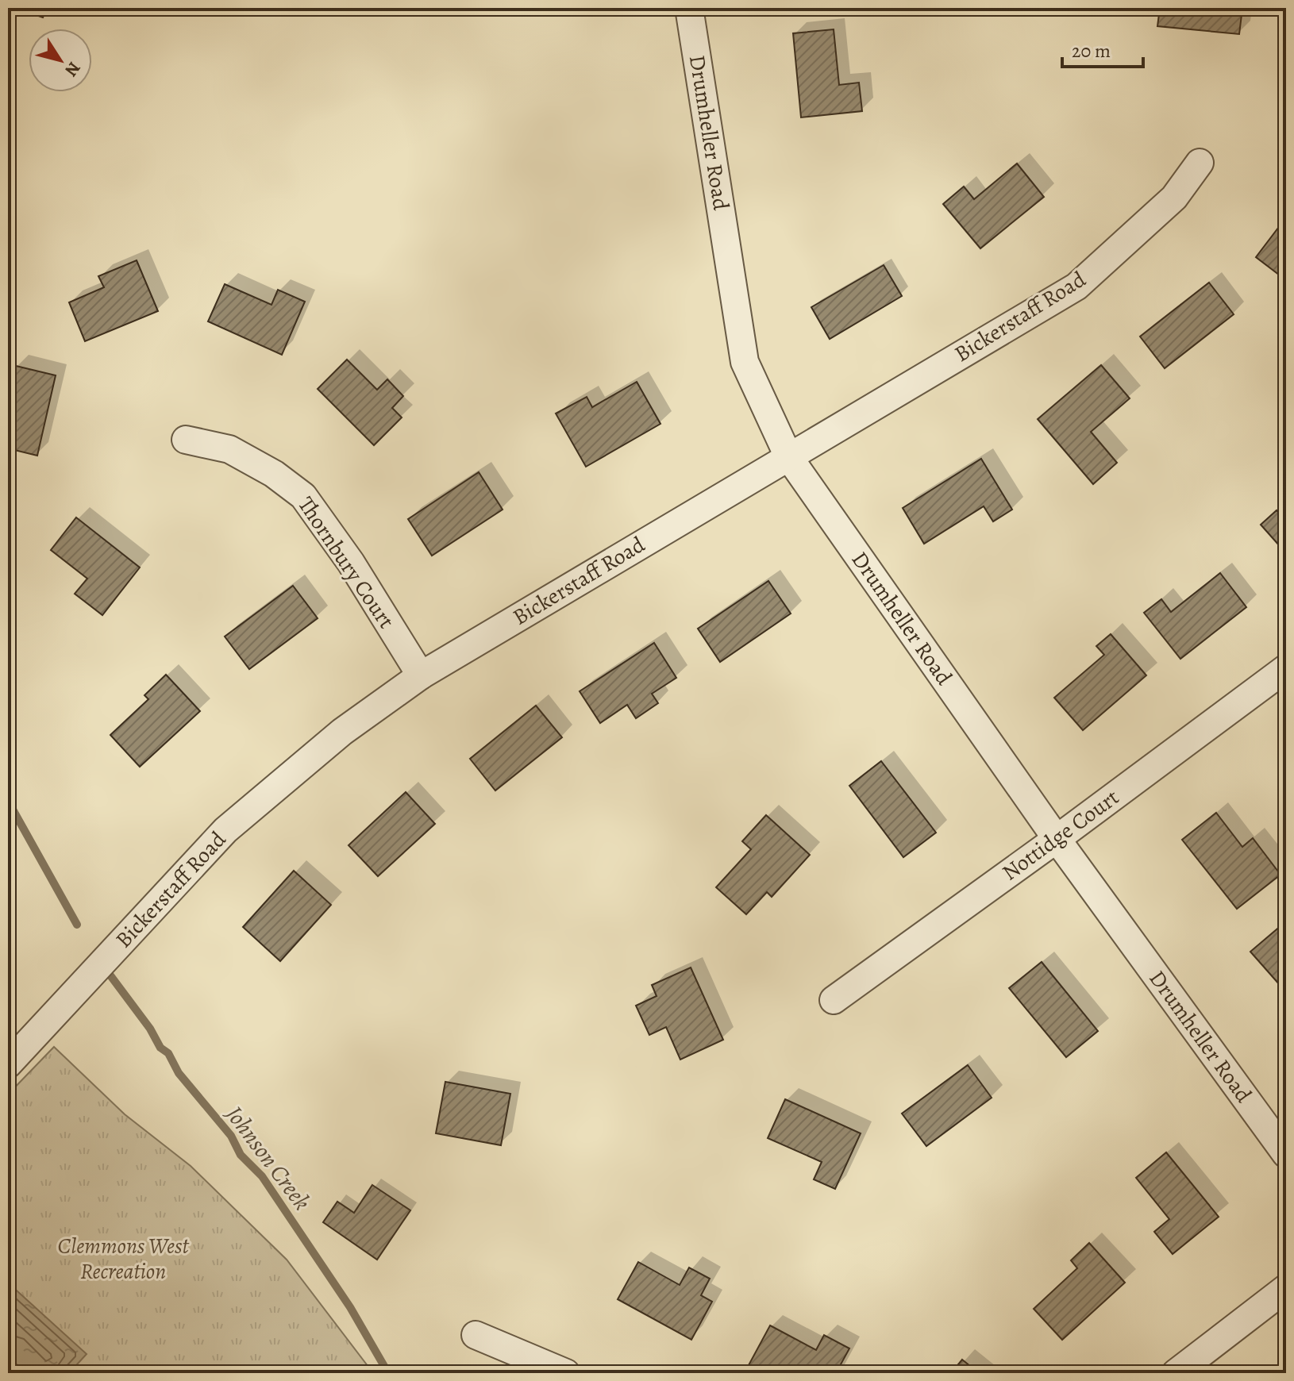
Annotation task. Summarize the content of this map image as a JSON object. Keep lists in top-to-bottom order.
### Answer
{
  "streets": {
    "street": [
      "Drumheller Road",
      "Bickerstaff Road",
      "Thornbury Court",
      "Nottidge Court"
    ]
  },
  "crossings": [
    ["Drumheller Road", "Bickerstaff Road"],
    ["Drumheller Road", "Nottidge Court"],
    ["Bickerstaff Road", "Thornbury Court"]
  ],
  "water": ["Johnson Creek"],
  "parks": ["Clemmons West Recreation"],
  "scale_bar": "20 m",
  "north": "bottom right"
}
